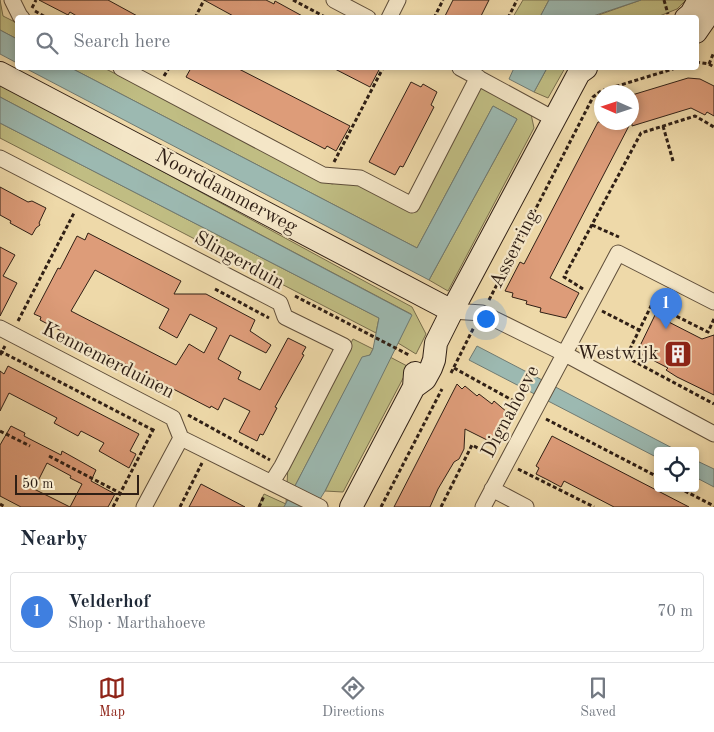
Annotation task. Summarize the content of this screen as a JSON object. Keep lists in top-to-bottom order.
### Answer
{
  "streets": {
    "street": [
      "Noorddammerweg",
      "Asserring",
      "Slingerduin",
      "Kennemerduinen",
      "Dignahoeve"
    ]
  },
  "crossings": [
    ["Noorddammerweg", "Asserring"]
  ],
  "places": {
    "building": ["Westwijk"]
  },
  "scale_bar": "50 m",
  "north": "left",
  "page": {
    "search": "Search here",
    "pins": "1",
    "scale": "50 m",
    "heading": "Nearby",
    "list": [
      {
        "mark": "1",
        "name": "Velderhof",
        "note": "Shop · Marthahoeve",
        "value": "70 m"
      }
    ],
    "nav": ["Map", "Directions", "Saved"]
  }
}
